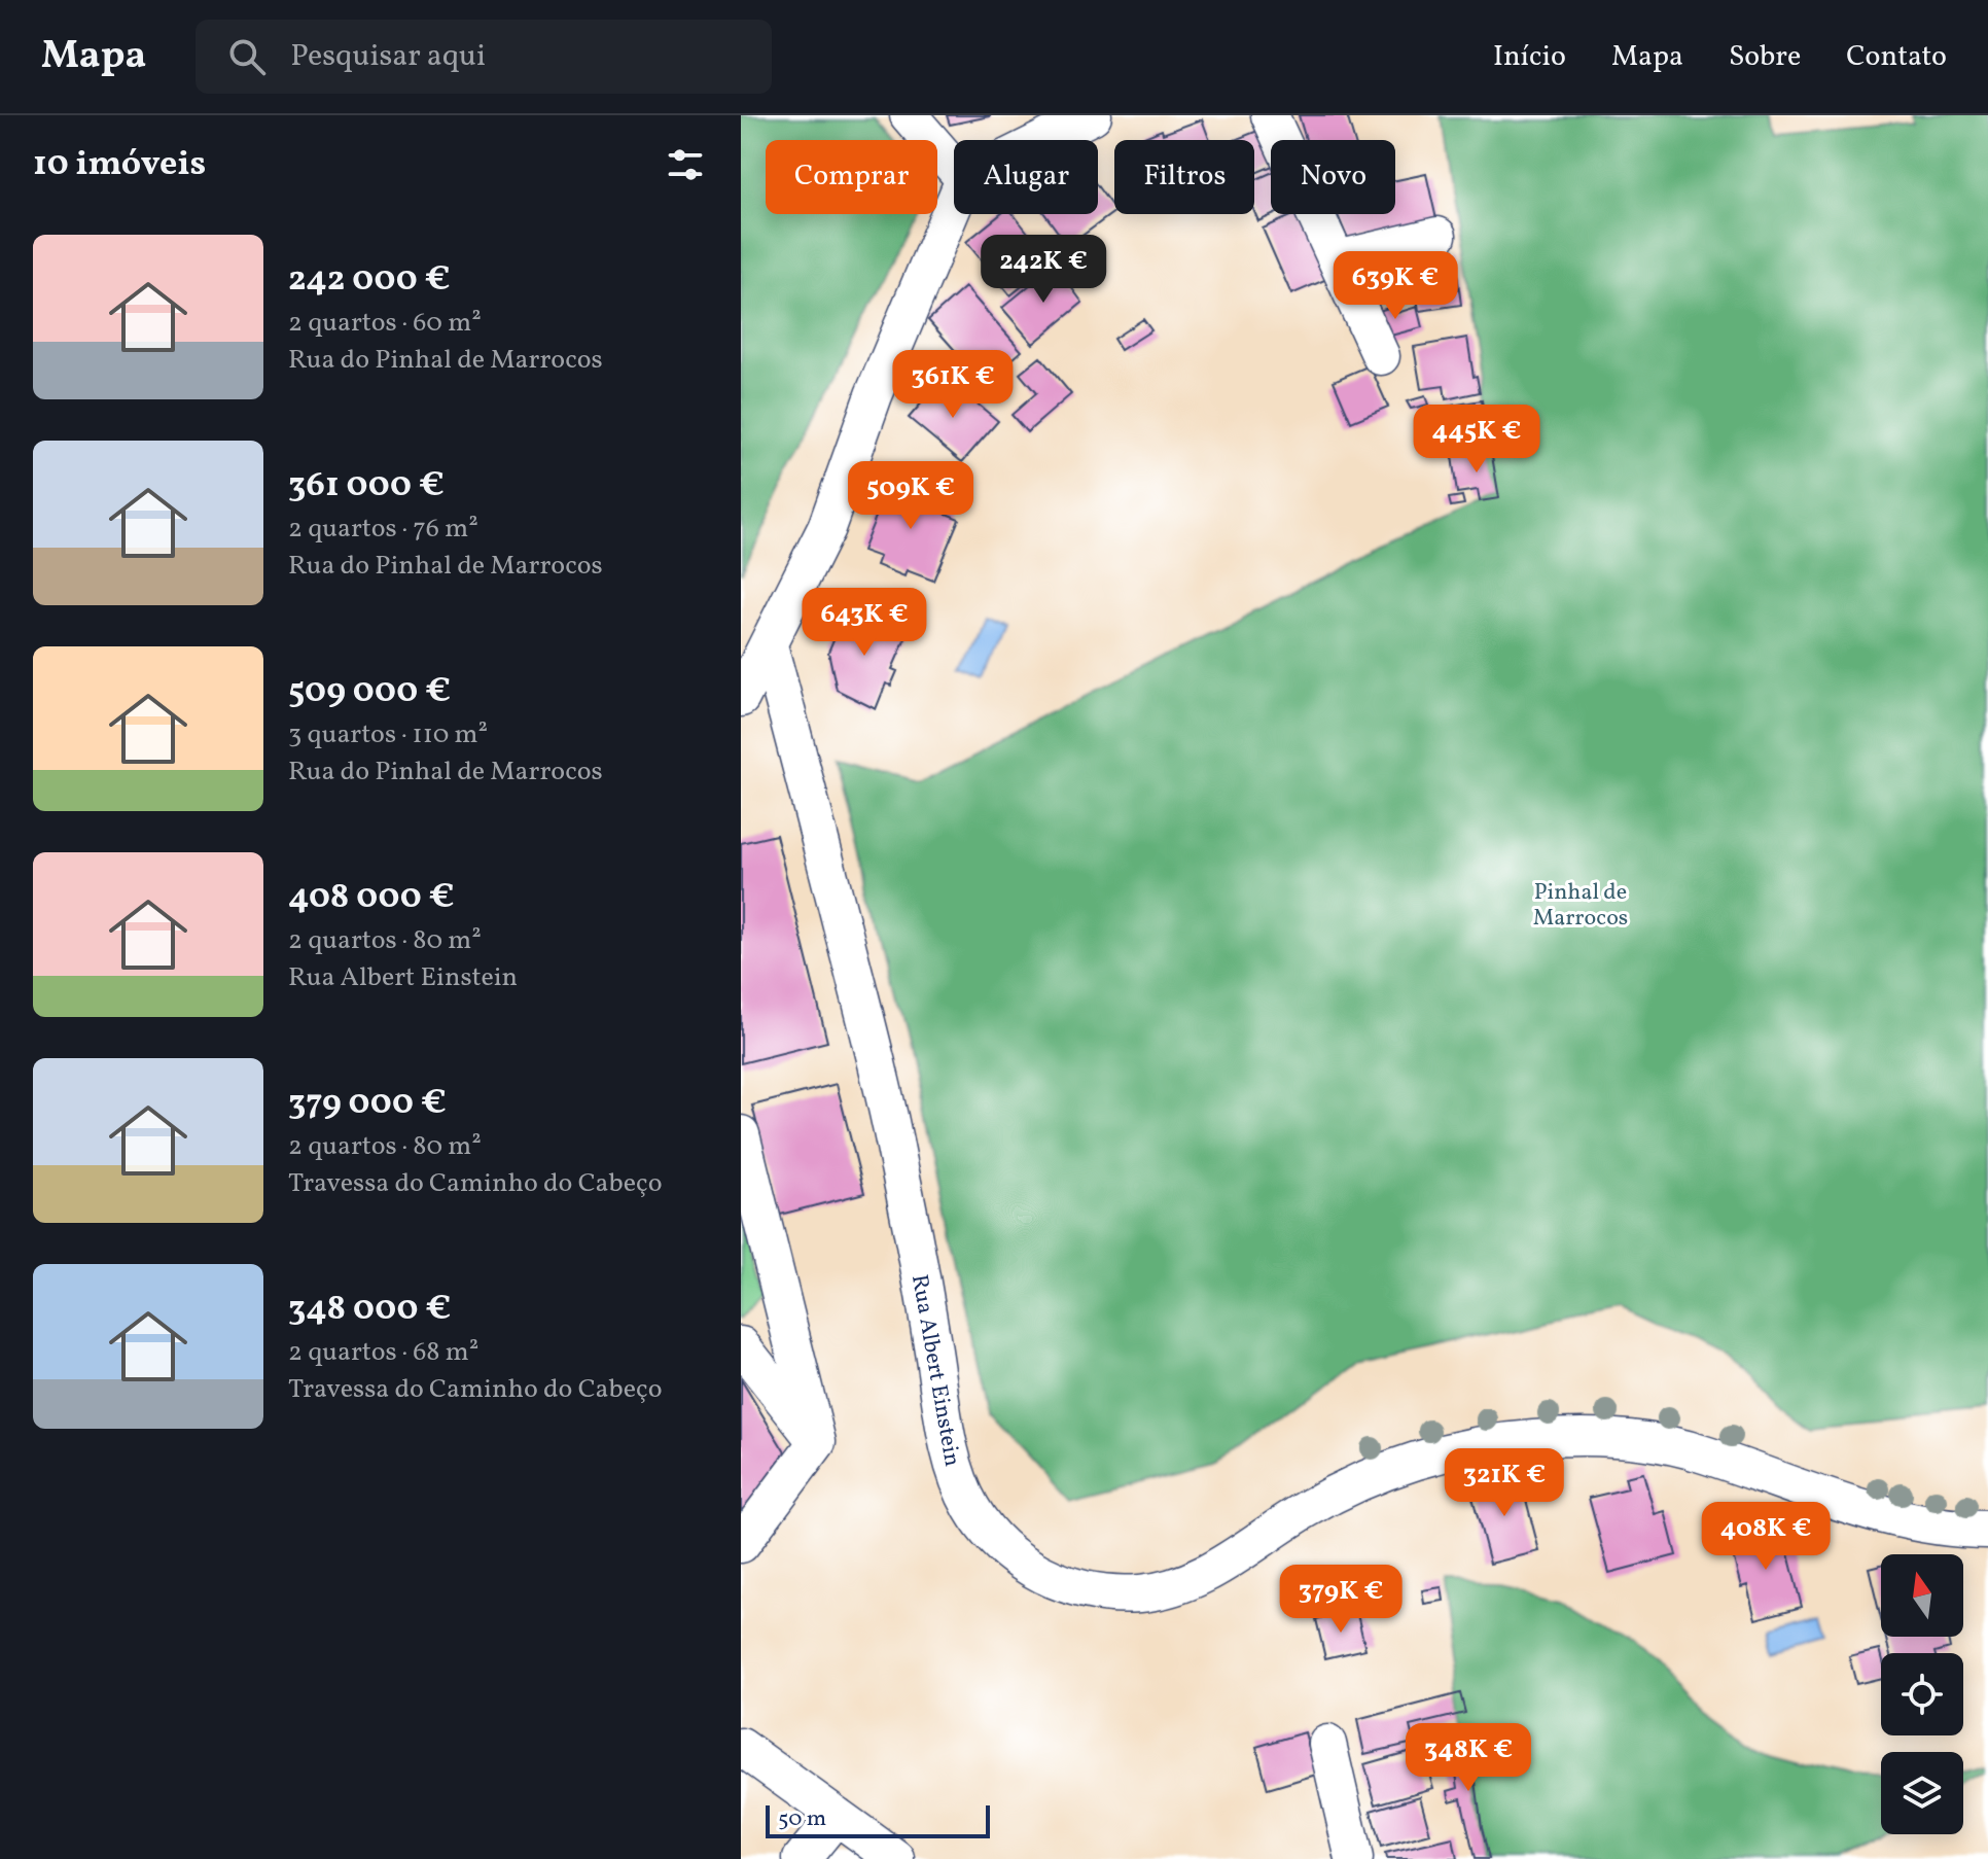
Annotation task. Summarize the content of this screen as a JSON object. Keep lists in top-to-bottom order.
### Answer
{
  "streets": {
    "street": ["Rua Albert Einstein"]
  },
  "parks": ["Pinhal de Marrocos"],
  "scale_bar": "50 m",
  "north": "top",
  "page": {
    "header": "Mapa",
    "search": "Pesquisar aqui",
    "nav": [
      "Início",
      "Mapa",
      "Sobre",
      "Contato"
    ],
    "heading": "10 imóveis",
    "chip": [
      "Comprar",
      "Alugar",
      "Filtros",
      "Novo"
    ],
    "list": [
      {
        "name": "242 000 €",
        "note": "2 quartos · 60 m² · Rua do Pinhal de Marrocos"
      },
      {
        "name": "361 000 €",
        "note": "2 quartos · 76 m² · Rua do Pinhal de Marrocos"
      },
      {
        "name": "509 000 €",
        "note": "3 quartos · 110 m² · Rua do Pinhal de Marrocos"
      },
      {
        "name": "408 000 €",
        "note": "2 quartos · 80 m² · Rua Albert Einstein"
      },
      {
        "name": "379 000 €",
        "note": "2 quartos · 80 m² · Travessa do Caminho do Cabeço"
      },
      {
        "name": "348 000 €",
        "note": "2 quartos · 68 m² · Travessa do Caminho do Cabeço"
      }
    ],
    "price": [
      "242K €",
      "639K €",
      "361K €",
      "445K €",
      "509K €",
      "643K €",
      "321K €",
      "408K €",
      "379K €",
      "348K €"
    ],
    "scale": "50 m"
  }
}
